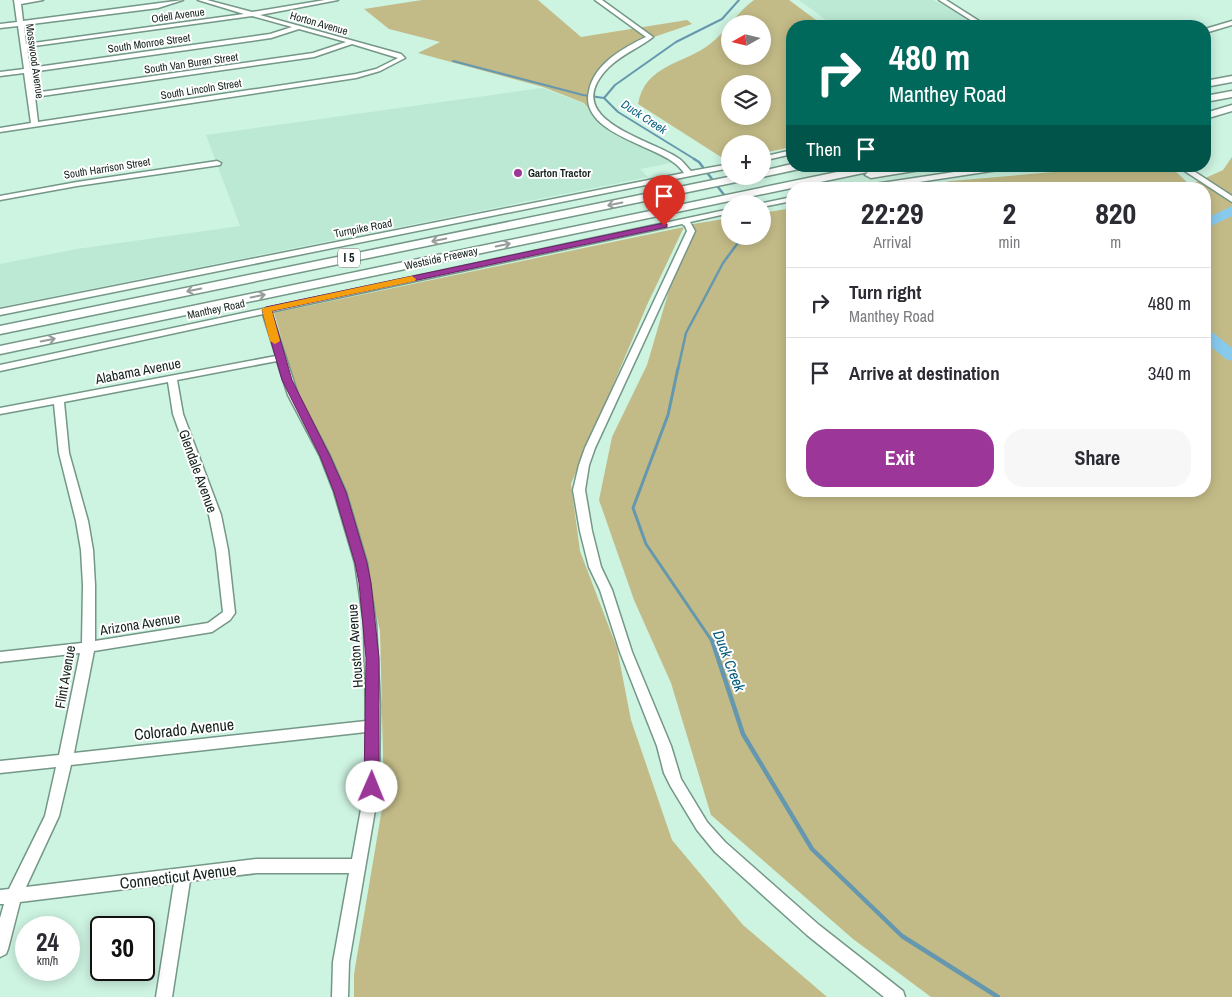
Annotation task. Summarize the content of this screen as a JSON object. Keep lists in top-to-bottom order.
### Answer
{
  "streets": {
    "highway": ["I 5", "Westside Freeway"],
    "street": [
      "Odell Avenue",
      "Horton Avenue",
      "South Monroe Street",
      "Mosswood Avenue",
      "South Van Buren Street",
      "South Lincoln Street",
      "South Harrison Street",
      "Turnpike Road",
      "Manthey Road",
      "Alabama Avenue",
      "Glendale Avenue",
      "Arizona Avenue",
      "Houston Avenue",
      "Flint Avenue",
      "Colorado Avenue",
      "Connecticut Avenue"
    ]
  },
  "crossings": [
    ["Odell Avenue", "Horton Avenue"],
    ["Odell Avenue", "Mosswood Avenue"],
    ["Horton Avenue", "South Monroe Street"],
    ["Horton Avenue", "South Van Buren Street"],
    ["Horton Avenue", "South Lincoln Street"],
    ["South Monroe Street", "Mosswood Avenue"],
    ["Mosswood Avenue", "South Van Buren Street"],
    ["Mosswood Avenue", "South Lincoln Street"],
    ["Westside Freeway", "Manthey Road"],
    ["Manthey Road", "Houston Avenue"],
    ["Alabama Avenue", "Glendale Avenue"],
    ["Alabama Avenue", "Houston Avenue"],
    ["Alabama Avenue", "Flint Avenue"],
    ["Glendale Avenue", "Arizona Avenue"],
    ["Arizona Avenue", "Flint Avenue"],
    ["Houston Avenue", "Colorado Avenue"],
    ["Houston Avenue", "Connecticut Avenue"],
    ["Flint Avenue", "Colorado Avenue"],
    ["Flint Avenue", "Connecticut Avenue"]
  ],
  "water": ["Duck Creek"],
  "places": ["Garton Tractor"],
  "north": "left",
  "page": {
    "map_buttons": ["+", "−"],
    "turn": ["480 m", "Manthey Road"],
    "then": "Then",
    "eta": [
      "22:29",
      "Arrival",
      "2",
      "min",
      "820",
      "m"
    ],
    "list": [
      {
        "name": "Turn right",
        "note": "Manthey Road",
        "value": "480 m"
      },
      {
        "name": "Arrive at destination",
        "value": "340 m"
      }
    ],
    "buttons": ["Exit", "Share"],
    "speed": "24 km/h",
    "limit": "30"
  }
}
